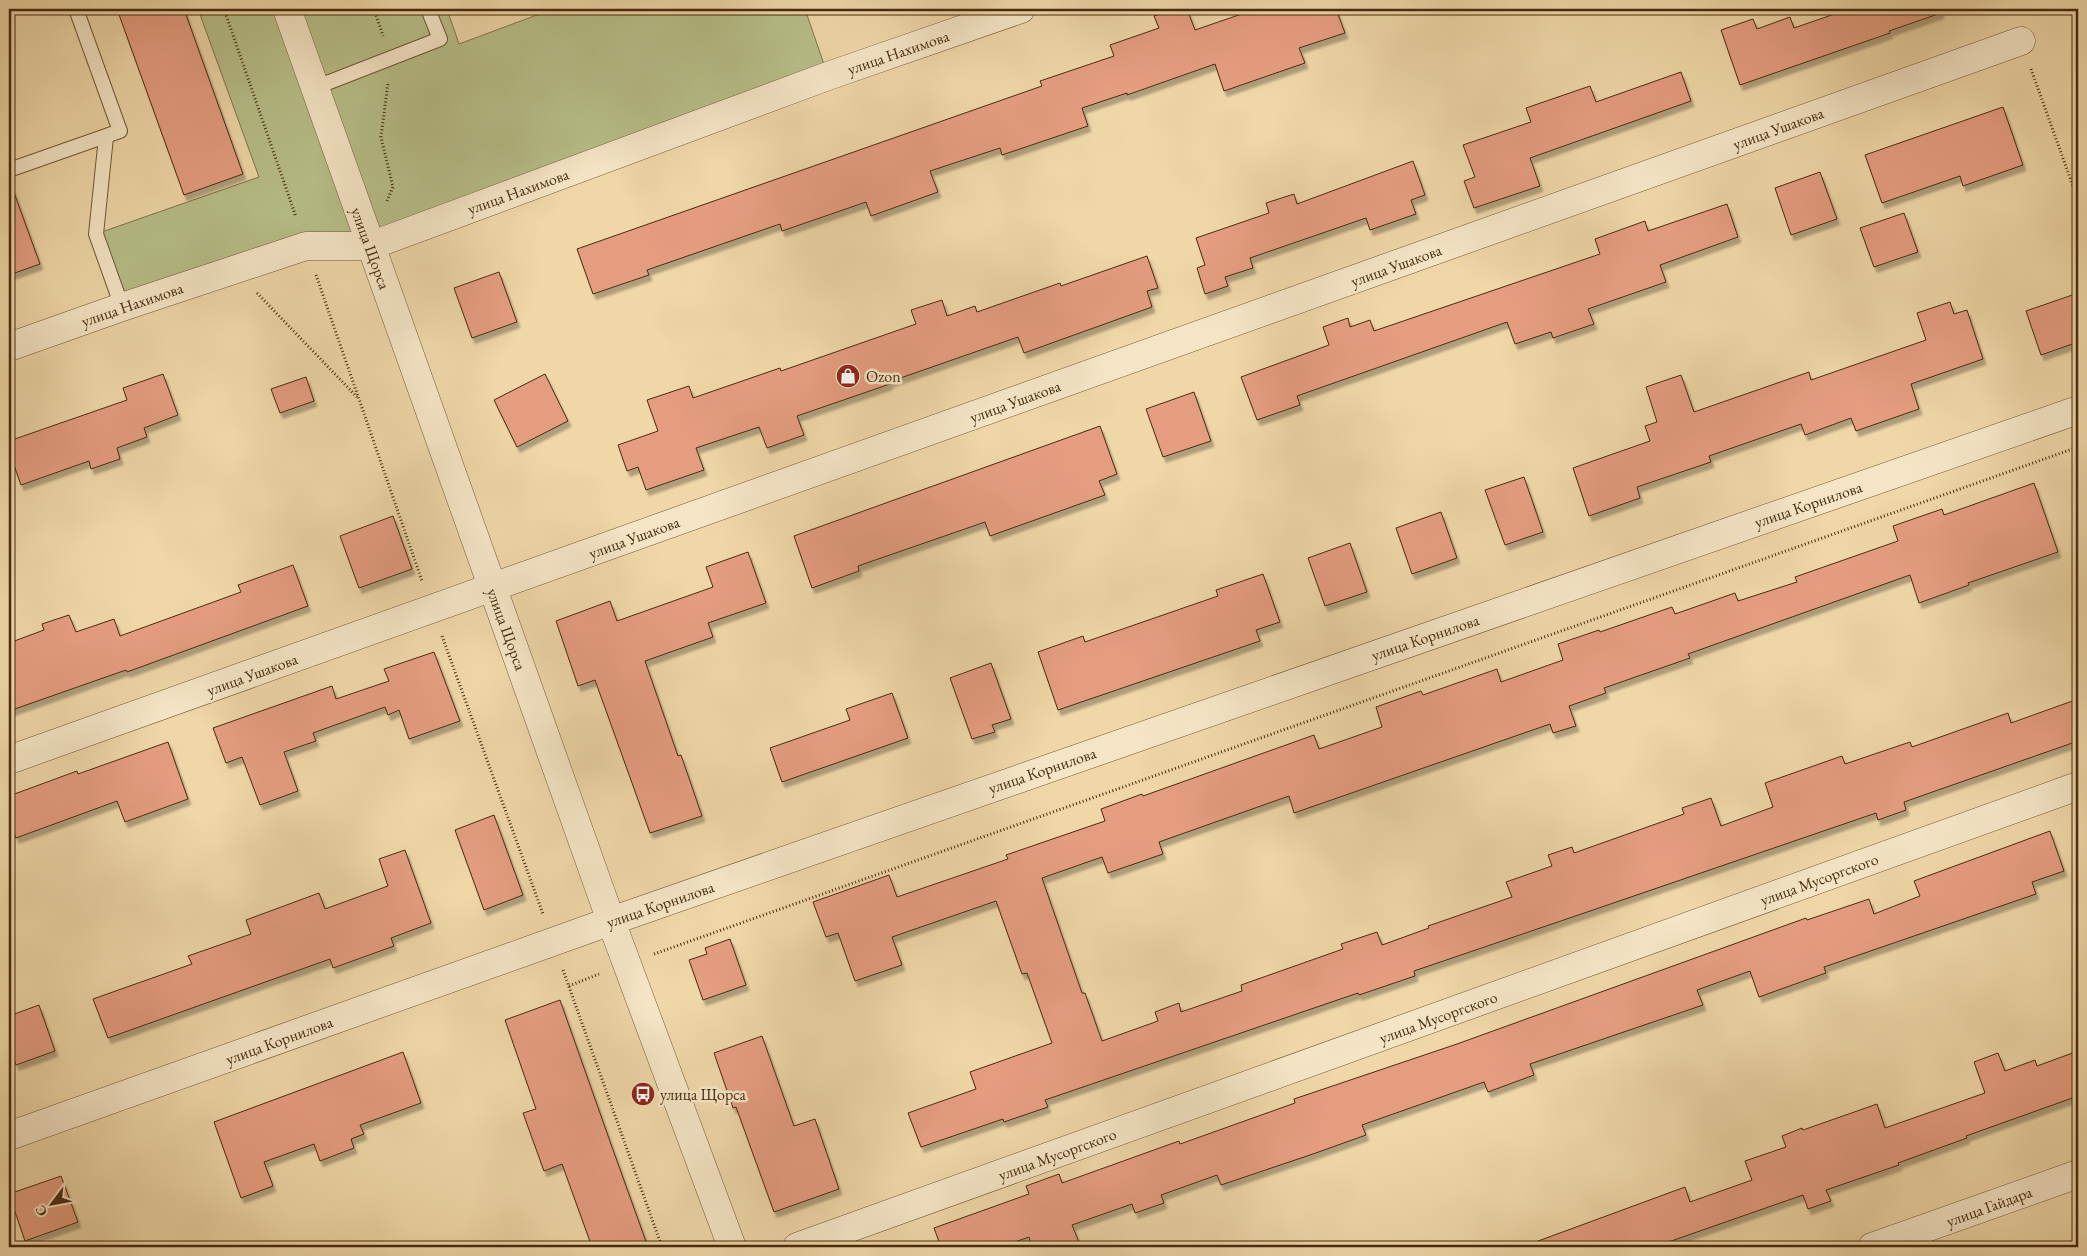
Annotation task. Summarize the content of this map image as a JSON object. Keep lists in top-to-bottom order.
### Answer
{
  "streets": {
    "street": [
      "улица Нахимова",
      "улица Ушакова",
      "улица Щорса",
      "улица Корнилова",
      "улица Мусоргского",
      "улица Гайдара"
    ]
  },
  "crossings": [
    ["улица Нахимова", "улица Щорса"],
    ["улица Ушакова", "улица Щорса"],
    ["улица Щорса", "улица Корнилова"]
  ],
  "places": {
    "shop": ["Ozon"],
    "bus stop": ["улица Щорса"]
  },
  "north": "bottom left"
}
